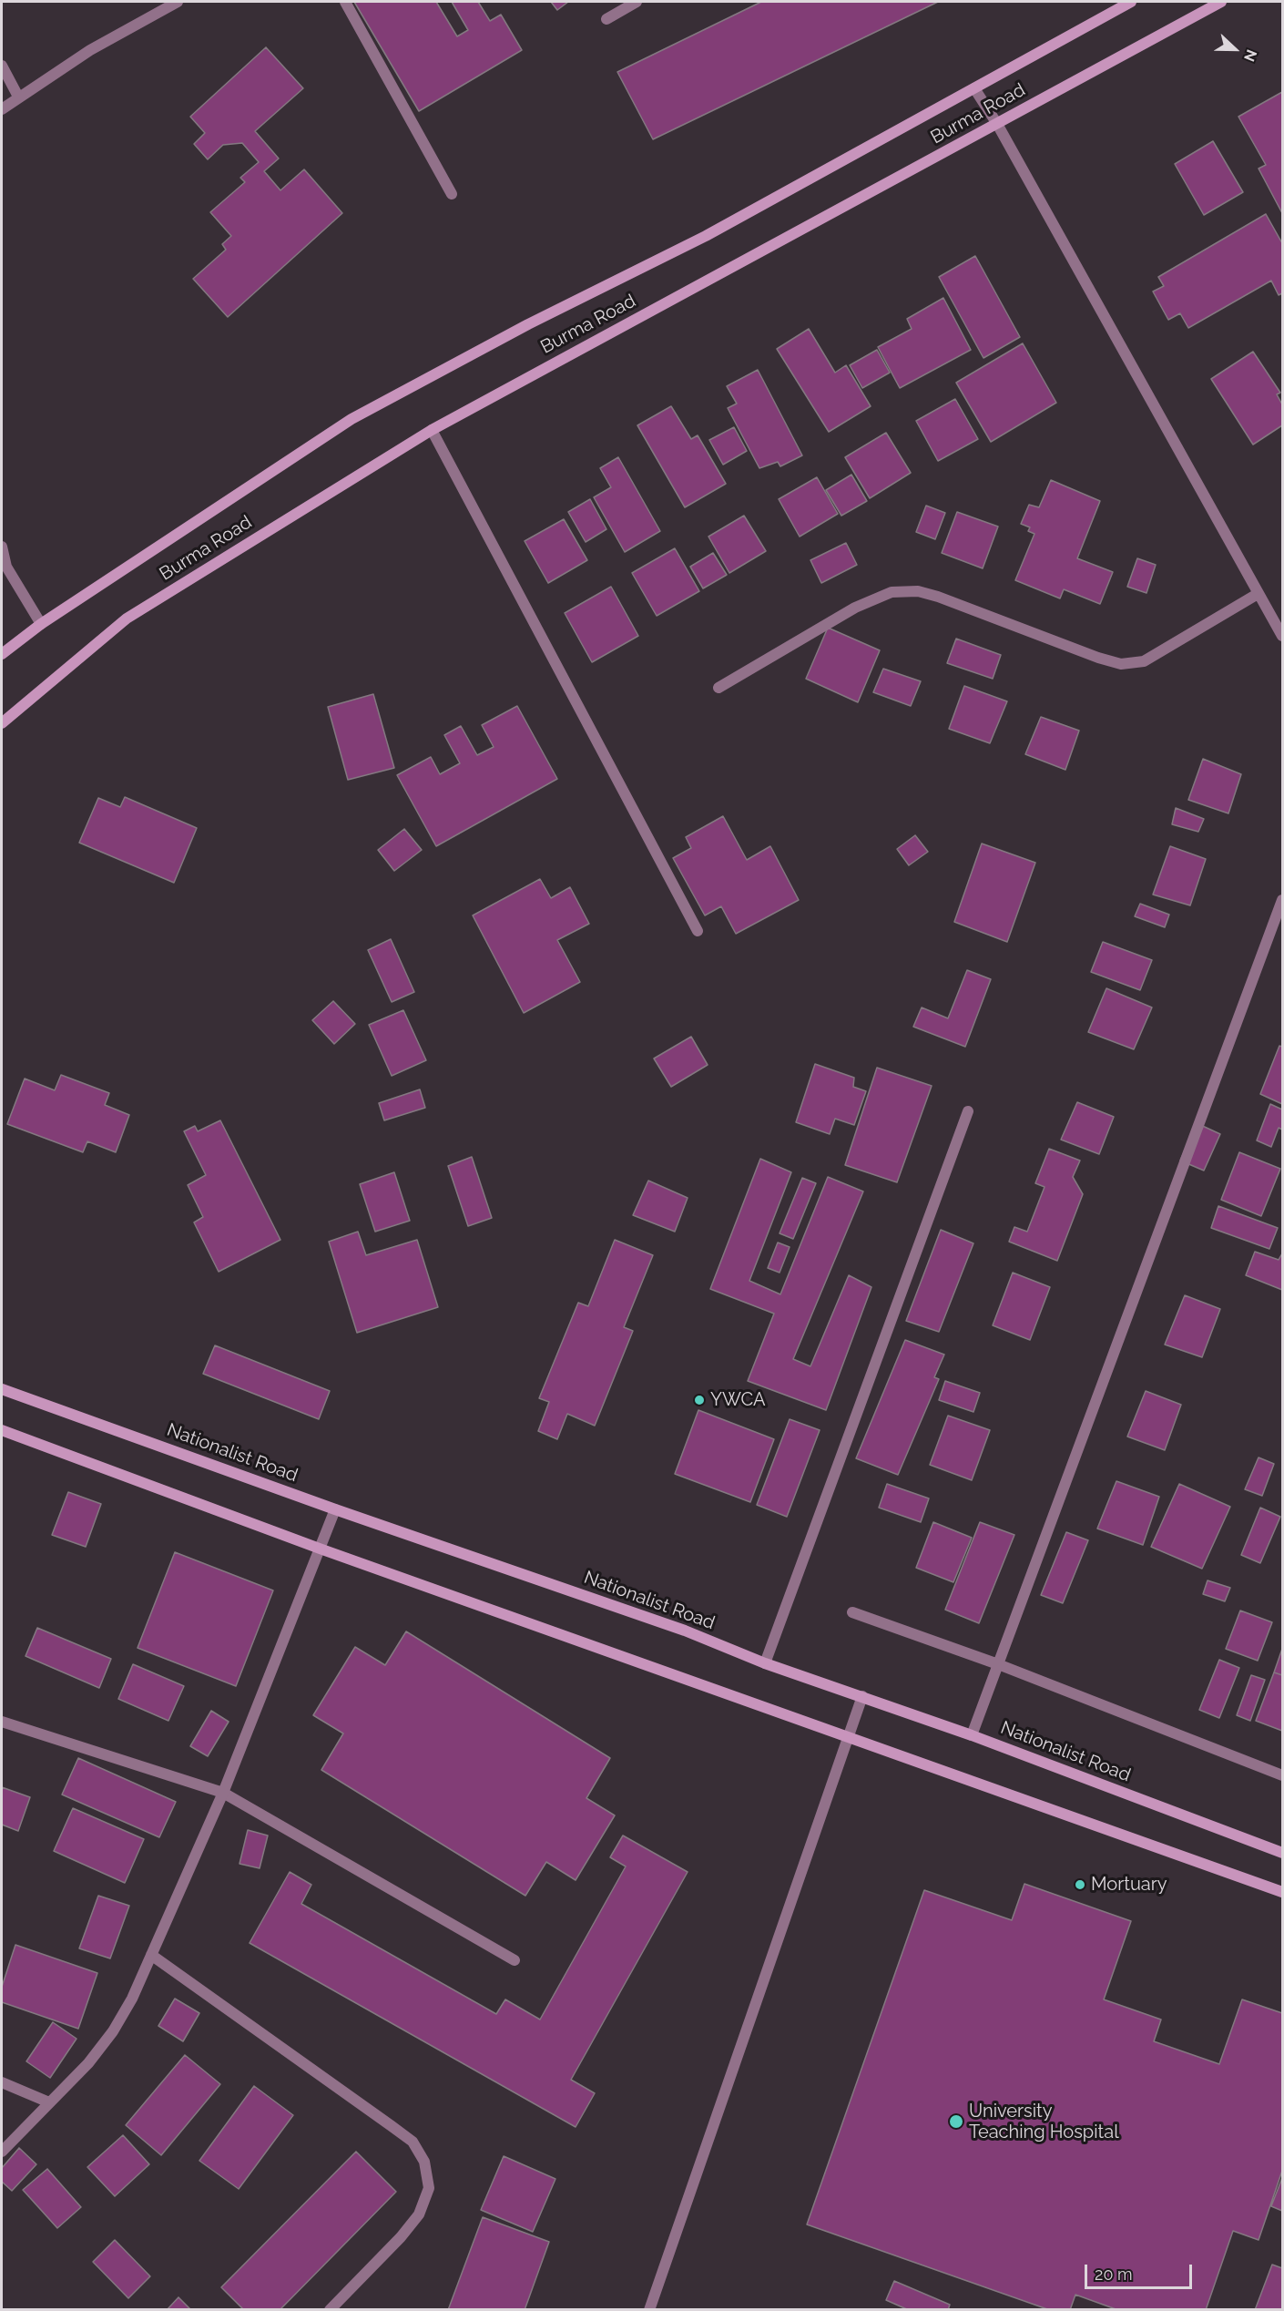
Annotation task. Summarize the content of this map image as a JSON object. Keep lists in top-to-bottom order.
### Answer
{
  "streets": {
    "main road": ["Burma Road", "Nationalist Road"]
  },
  "places": ["YWCA", "Mortuary", "University Teaching Hospital"],
  "scale_bar": "20 m",
  "north": "right"
}
